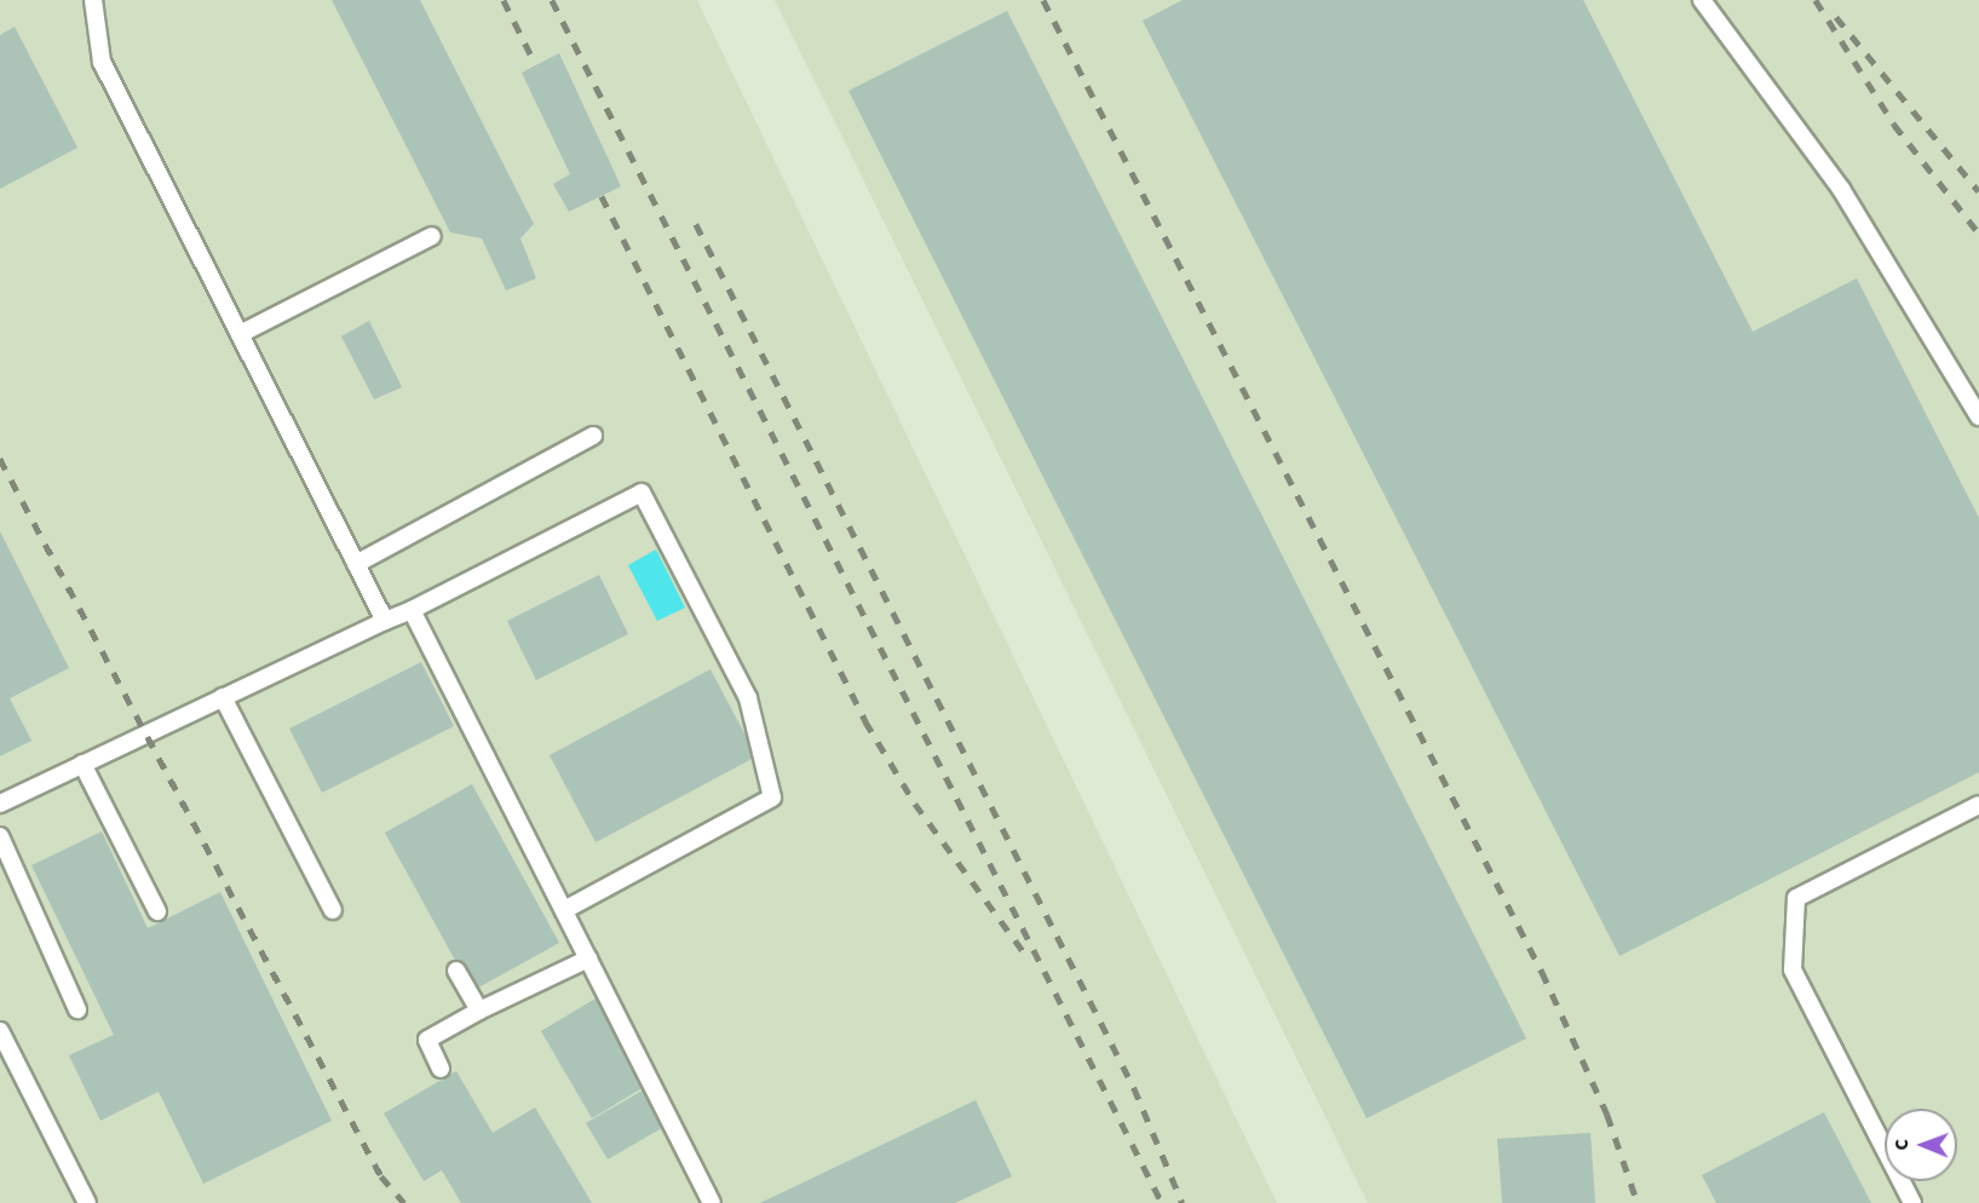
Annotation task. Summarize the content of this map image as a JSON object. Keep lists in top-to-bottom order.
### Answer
{
  "north": "left"
}
